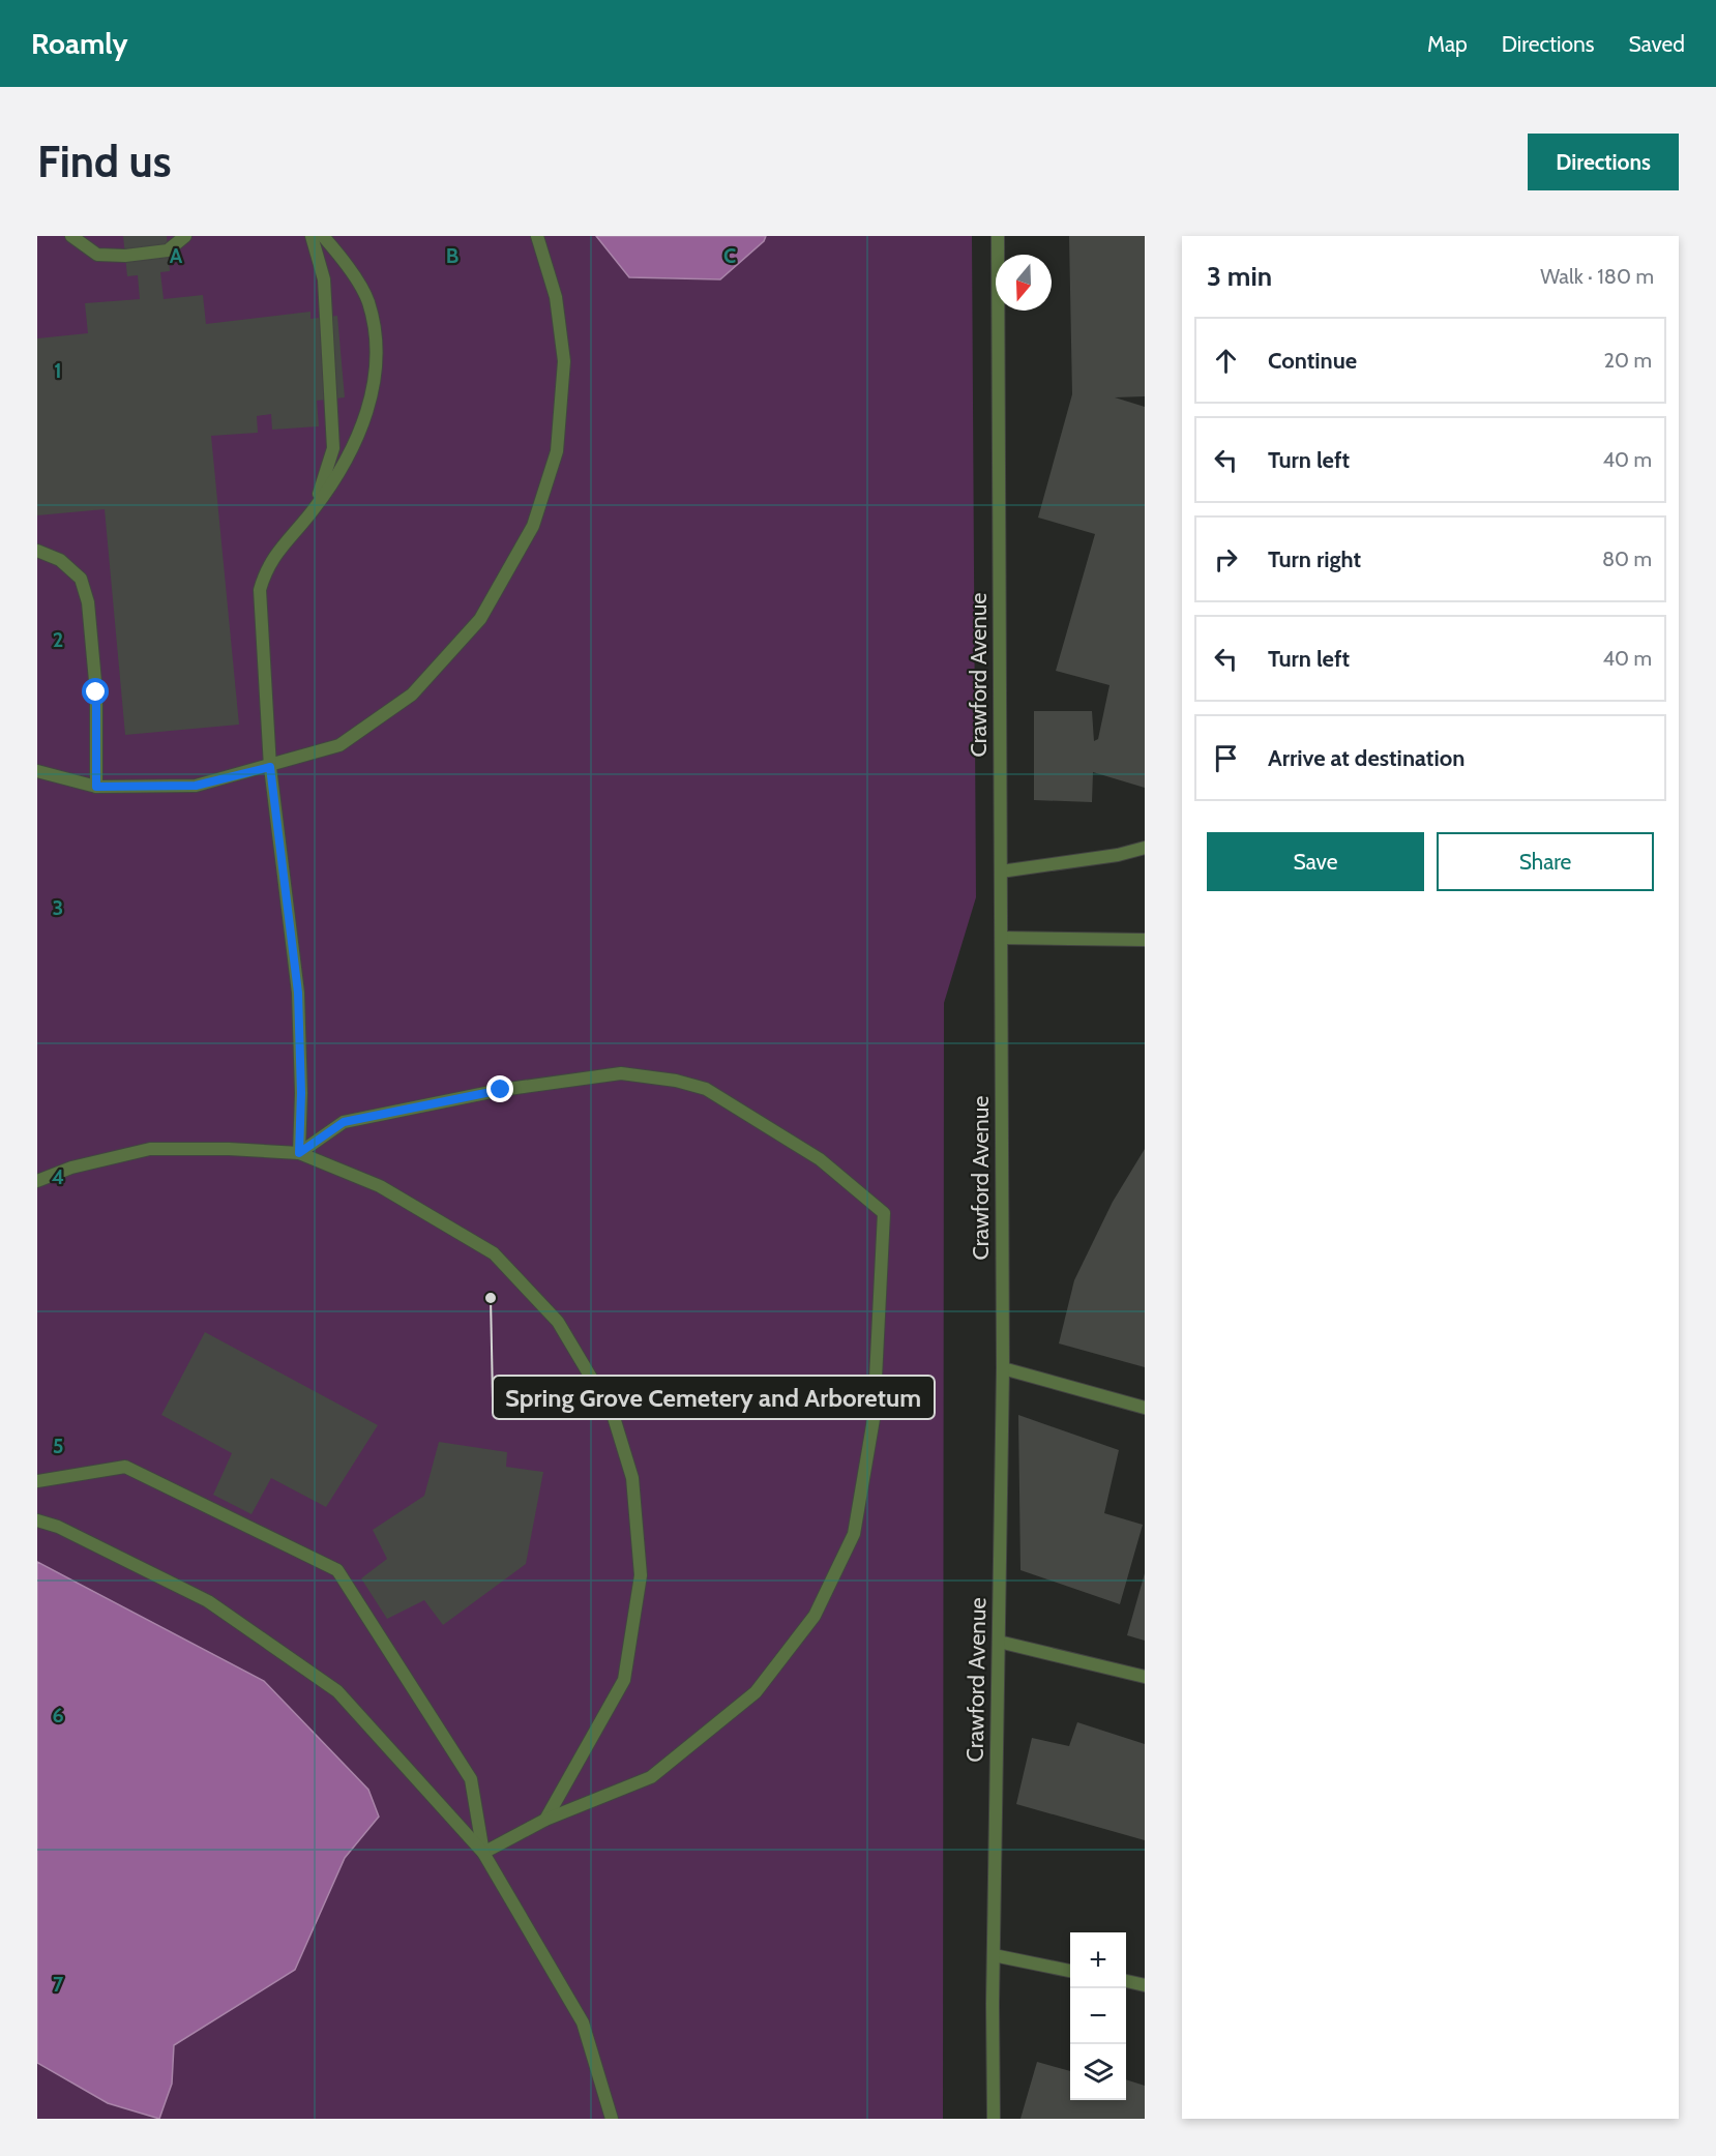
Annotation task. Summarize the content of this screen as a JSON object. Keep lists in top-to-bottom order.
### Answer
{
  "streets": {
    "street": ["Crawford Avenue"]
  },
  "places": ["Spring Grove Cemetery and Arboretum"],
  "north": "bottom",
  "page": {
    "header": "Roamly",
    "nav": ["Map", "Directions", "Saved"],
    "buttons": [
      "Directions",
      ["Save", "Share"]
    ],
    "title": "Find us",
    "heading": ["3 min", "Walk · 180 m"],
    "list": [
      ["Continue", "20 m"],
      ["Turn left", "40 m"],
      ["Turn right", "80 m"],
      ["Turn left", "40 m"],
      "Arrive at destination"
    ],
    "map_buttons": ["+", "−"]
  },
  "grid": {
    "columns": ["A", "B", "C"],
    "rows": [
      "1",
      "2",
      "3",
      "4",
      "5",
      "6",
      "7"
    ]
  }
}
